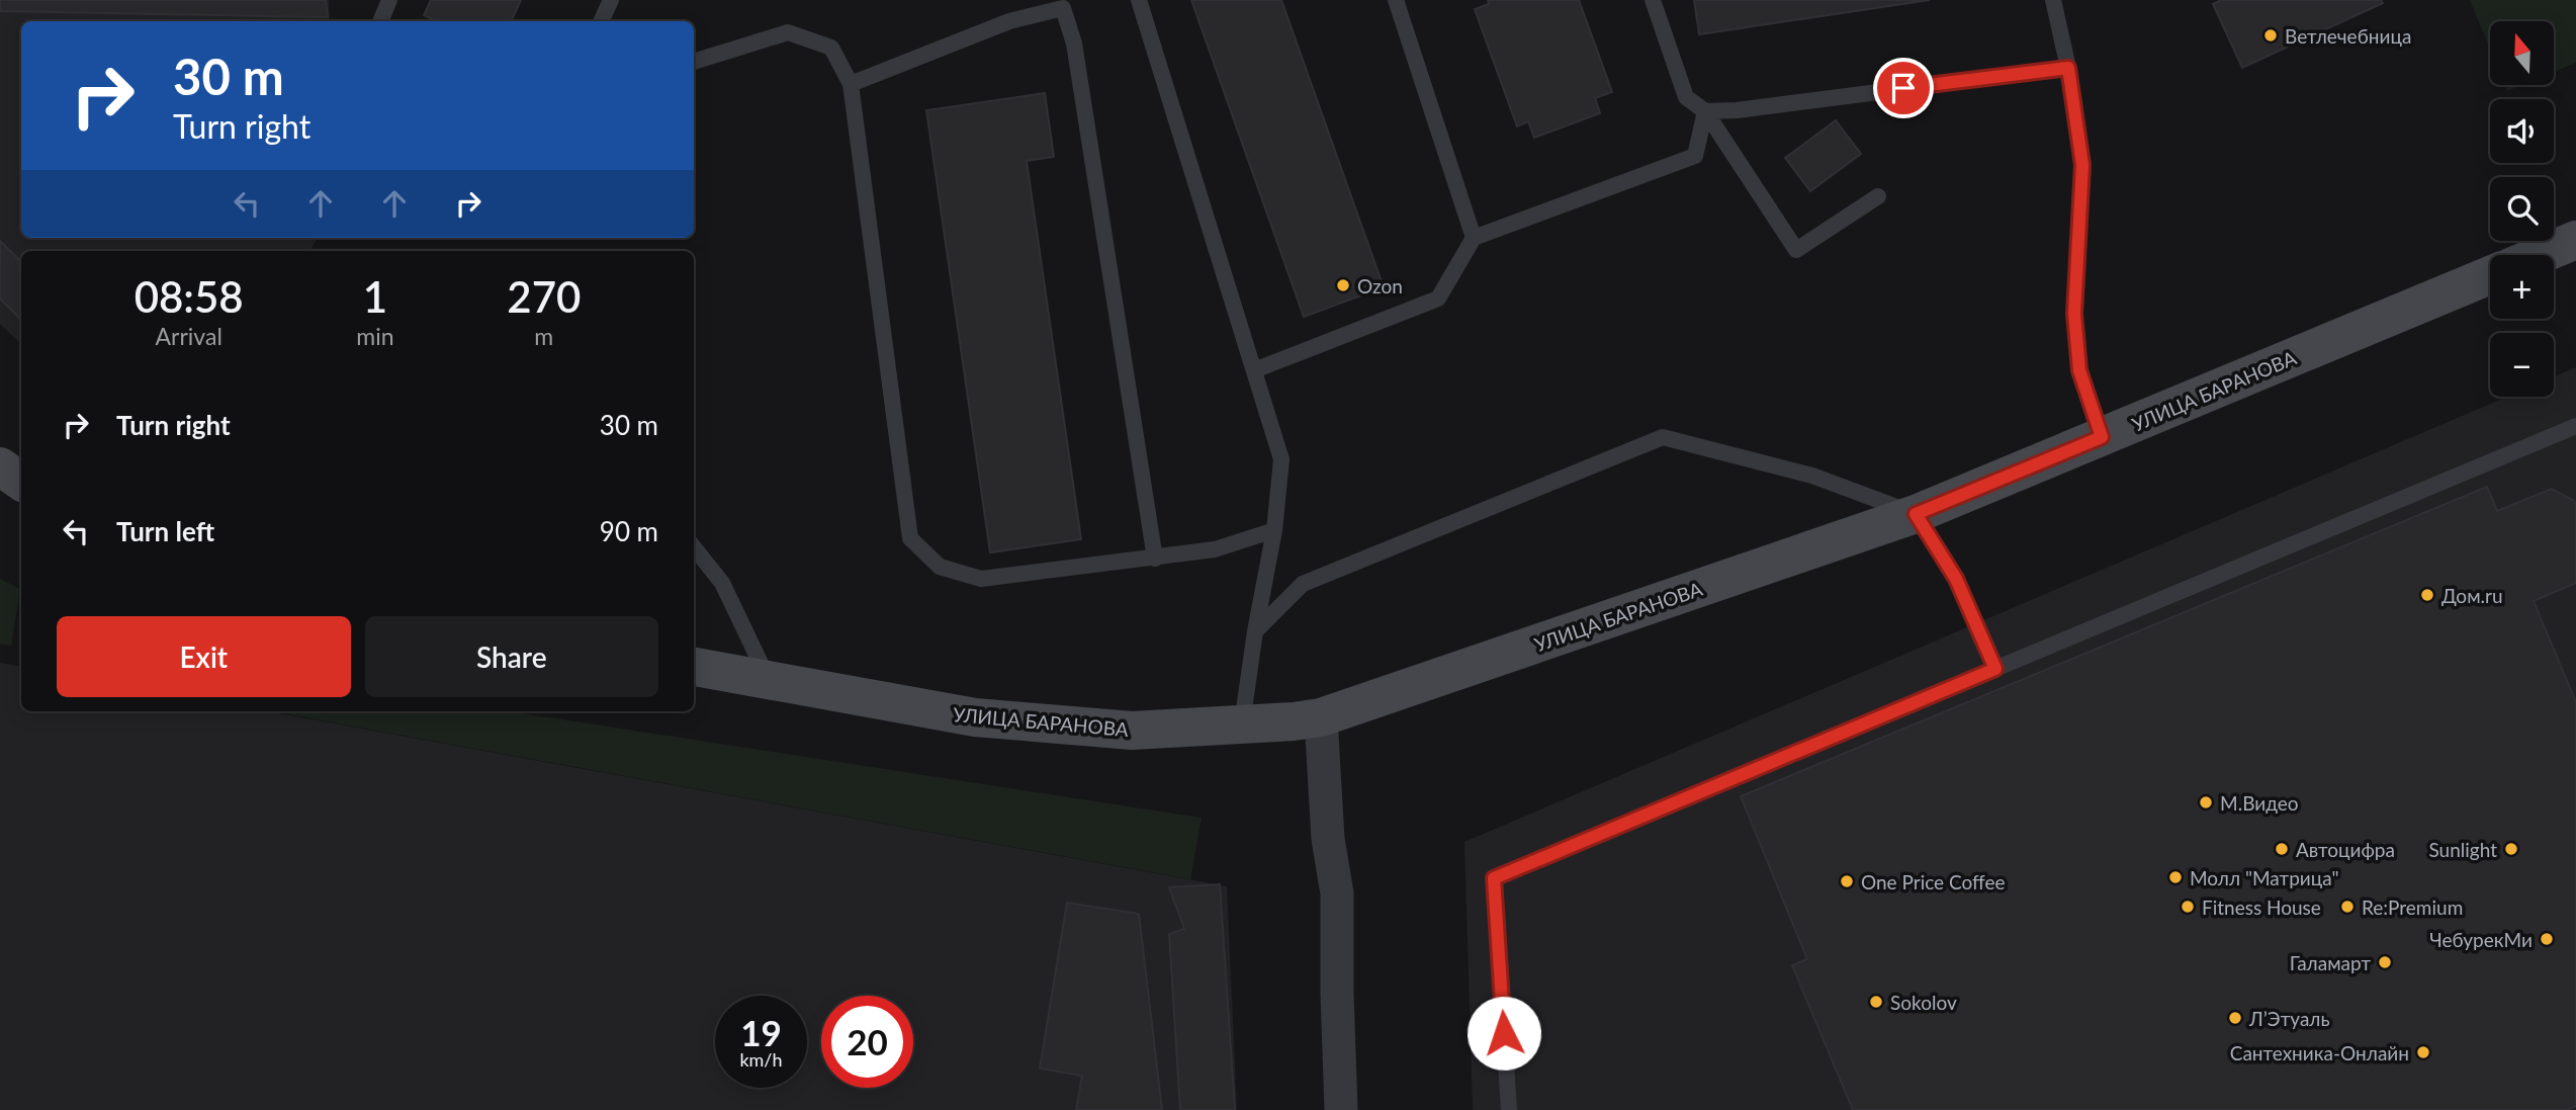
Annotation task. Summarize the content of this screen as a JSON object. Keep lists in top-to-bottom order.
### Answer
{
  "streets": {
    "main road": ["УЛИЦА БАРАНОВА"]
  },
  "places": [
    "Ветлечебница",
    "Ozon",
    "Дом.ru",
    "М.Видео",
    "Автоцифра",
    "Sunlight",
    "Молл \"Матрица\"",
    "One Price Coffee",
    "Fitness House",
    "Re:Premium",
    "ЧебурекМи",
    "Галамарт",
    "Sokolov",
    "Л’Этуаль",
    "Сантехника-Онлайн"
  ],
  "north": "top",
  "page": {
    "map_buttons": ["+", "−"],
    "turn": ["30 m", "Turn right"],
    "eta": [
      "08:58",
      "Arrival",
      "1",
      "min",
      "270",
      "m"
    ],
    "list": [
      {
        "name": "Turn right",
        "value": "30 m"
      },
      {
        "name": "Turn left",
        "value": "90 m"
      }
    ],
    "buttons": ["Exit", "Share"],
    "speed": "19 km/h",
    "limit": "20"
  }
}
